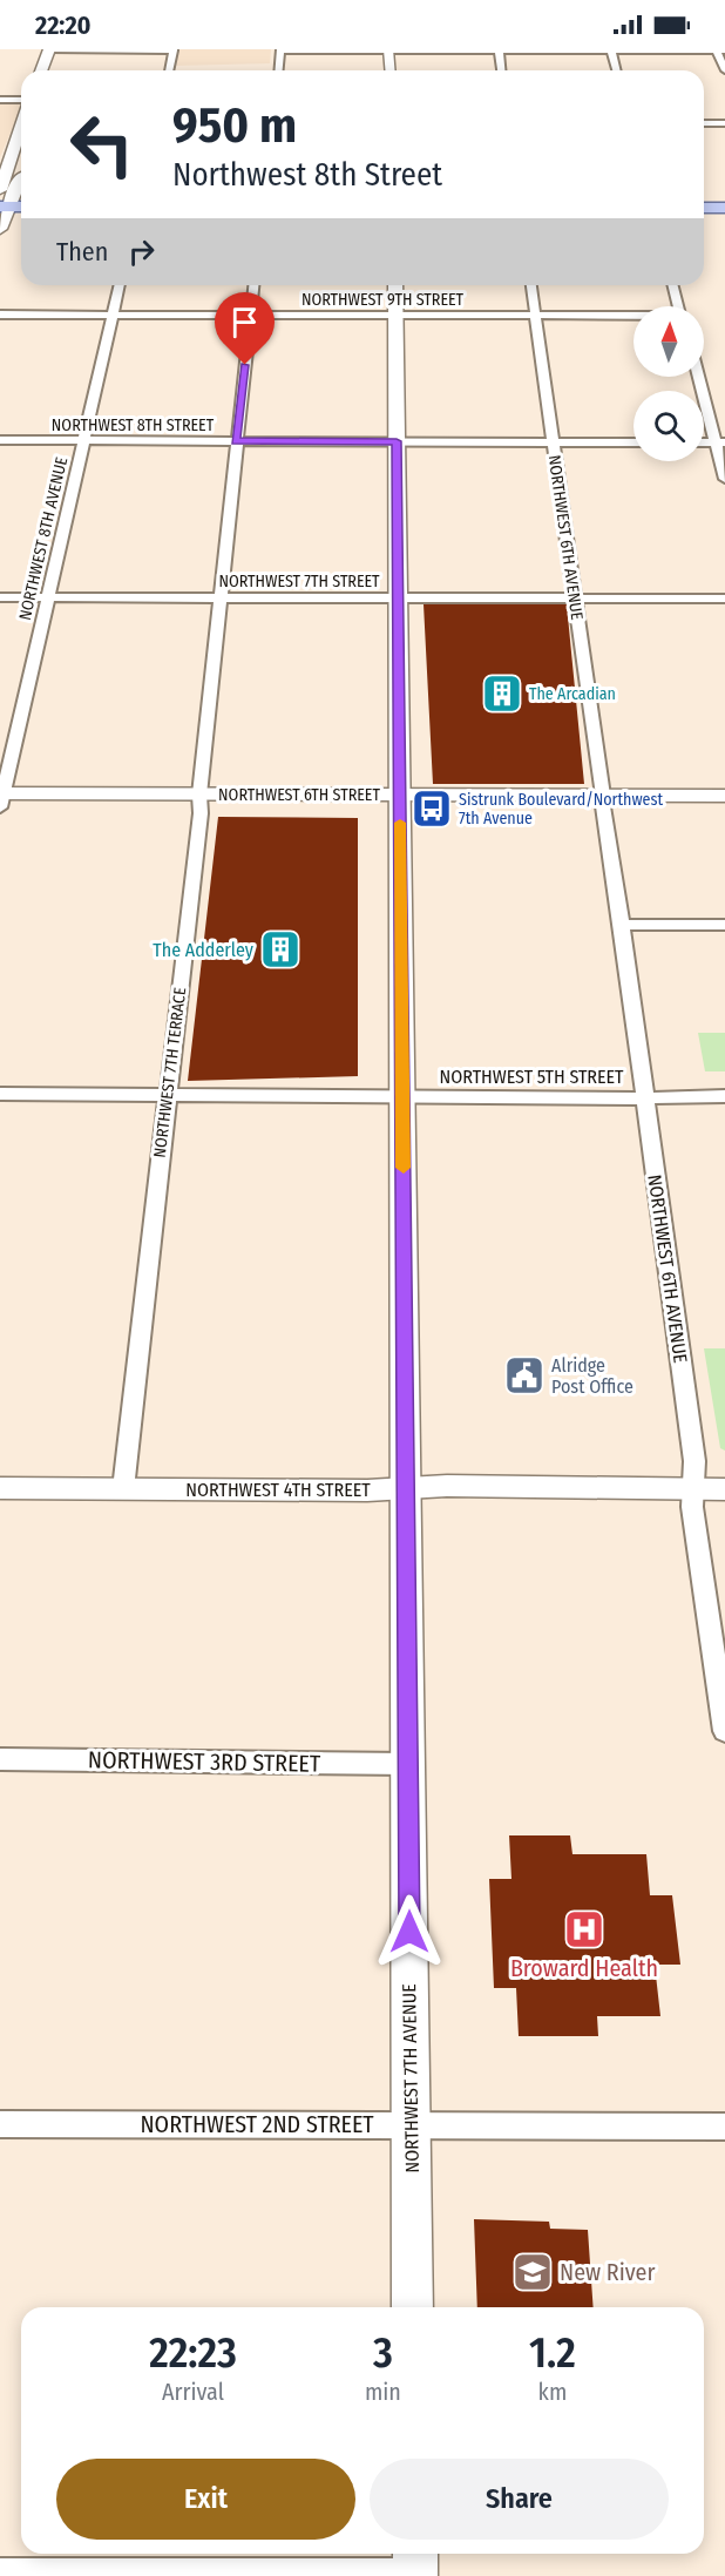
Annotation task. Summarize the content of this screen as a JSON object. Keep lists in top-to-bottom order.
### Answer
{
  "streets": {
    "main road": ["NORTHWEST 7TH AVENUE"],
    "street": [
      "NORTHWEST 9TH STREET",
      "NORTHWEST 8TH STREET",
      "NORTHWEST 6TH AVENUE",
      "NORTHWEST 8TH AVENUE",
      "NORTHWEST 7TH STREET",
      "NORTHWEST 6TH STREET",
      "NORTHWEST 7TH TERRACE",
      "NORTHWEST 5TH STREET",
      "NORTHWEST 4TH STREET",
      "NORTHWEST 3RD STREET",
      "NORTHWEST 2ND STREET"
    ]
  },
  "crossings": [
    ["NORTHWEST 9TH STREET", "NORTHWEST 6TH AVENUE"],
    ["NORTHWEST 9TH STREET", "NORTHWEST 8TH AVENUE"],
    ["NORTHWEST 9TH STREET", "NORTHWEST 7TH TERRACE"],
    ["NORTHWEST 9TH STREET", "NORTHWEST 7TH AVENUE"],
    ["NORTHWEST 8TH STREET", "NORTHWEST 6TH AVENUE"],
    ["NORTHWEST 8TH STREET", "NORTHWEST 8TH AVENUE"],
    ["NORTHWEST 8TH STREET", "NORTHWEST 7TH TERRACE"],
    ["NORTHWEST 8TH STREET", "NORTHWEST 7TH AVENUE"],
    ["NORTHWEST 6TH AVENUE", "NORTHWEST 7TH STREET"],
    ["NORTHWEST 6TH AVENUE", "NORTHWEST 6TH STREET"],
    ["NORTHWEST 6TH AVENUE", "NORTHWEST 5TH STREET"],
    ["NORTHWEST 6TH AVENUE", "NORTHWEST 4TH STREET"],
    ["NORTHWEST 8TH AVENUE", "NORTHWEST 7TH STREET"],
    ["NORTHWEST 8TH AVENUE", "NORTHWEST 6TH STREET"],
    ["NORTHWEST 7TH STREET", "NORTHWEST 7TH TERRACE"],
    ["NORTHWEST 7TH STREET", "NORTHWEST 7TH AVENUE"],
    ["NORTHWEST 6TH STREET", "NORTHWEST 7TH TERRACE"],
    ["NORTHWEST 6TH STREET", "NORTHWEST 7TH AVENUE"],
    ["NORTHWEST 7TH TERRACE", "NORTHWEST 5TH STREET"],
    ["NORTHWEST 7TH TERRACE", "NORTHWEST 4TH STREET"],
    ["NORTHWEST 5TH STREET", "NORTHWEST 7TH AVENUE"],
    ["NORTHWEST 4TH STREET", "NORTHWEST 7TH AVENUE"],
    ["NORTHWEST 3RD STREET", "NORTHWEST 7TH AVENUE"],
    ["NORTHWEST 7TH AVENUE", "NORTHWEST 2ND STREET"]
  ],
  "places": {
    "building": ["The Arcadian", "The Adderley"],
    "bus stop": ["Sistrunk Boulevard/Northwest 7th Avenue"],
    "public building": ["Alridge Post Office"],
    "hospital": ["Broward Health"],
    "school or university": ["New River"]
  },
  "north": "top",
  "page": {
    "status": "22:20",
    "turn": ["950 m", "Northwest 8th Street"],
    "then": "Then",
    "eta": [
      "22:23",
      "Arrival",
      "3",
      "min",
      "1.2",
      "km"
    ],
    "buttons": ["Exit", "Share"]
  }
}
